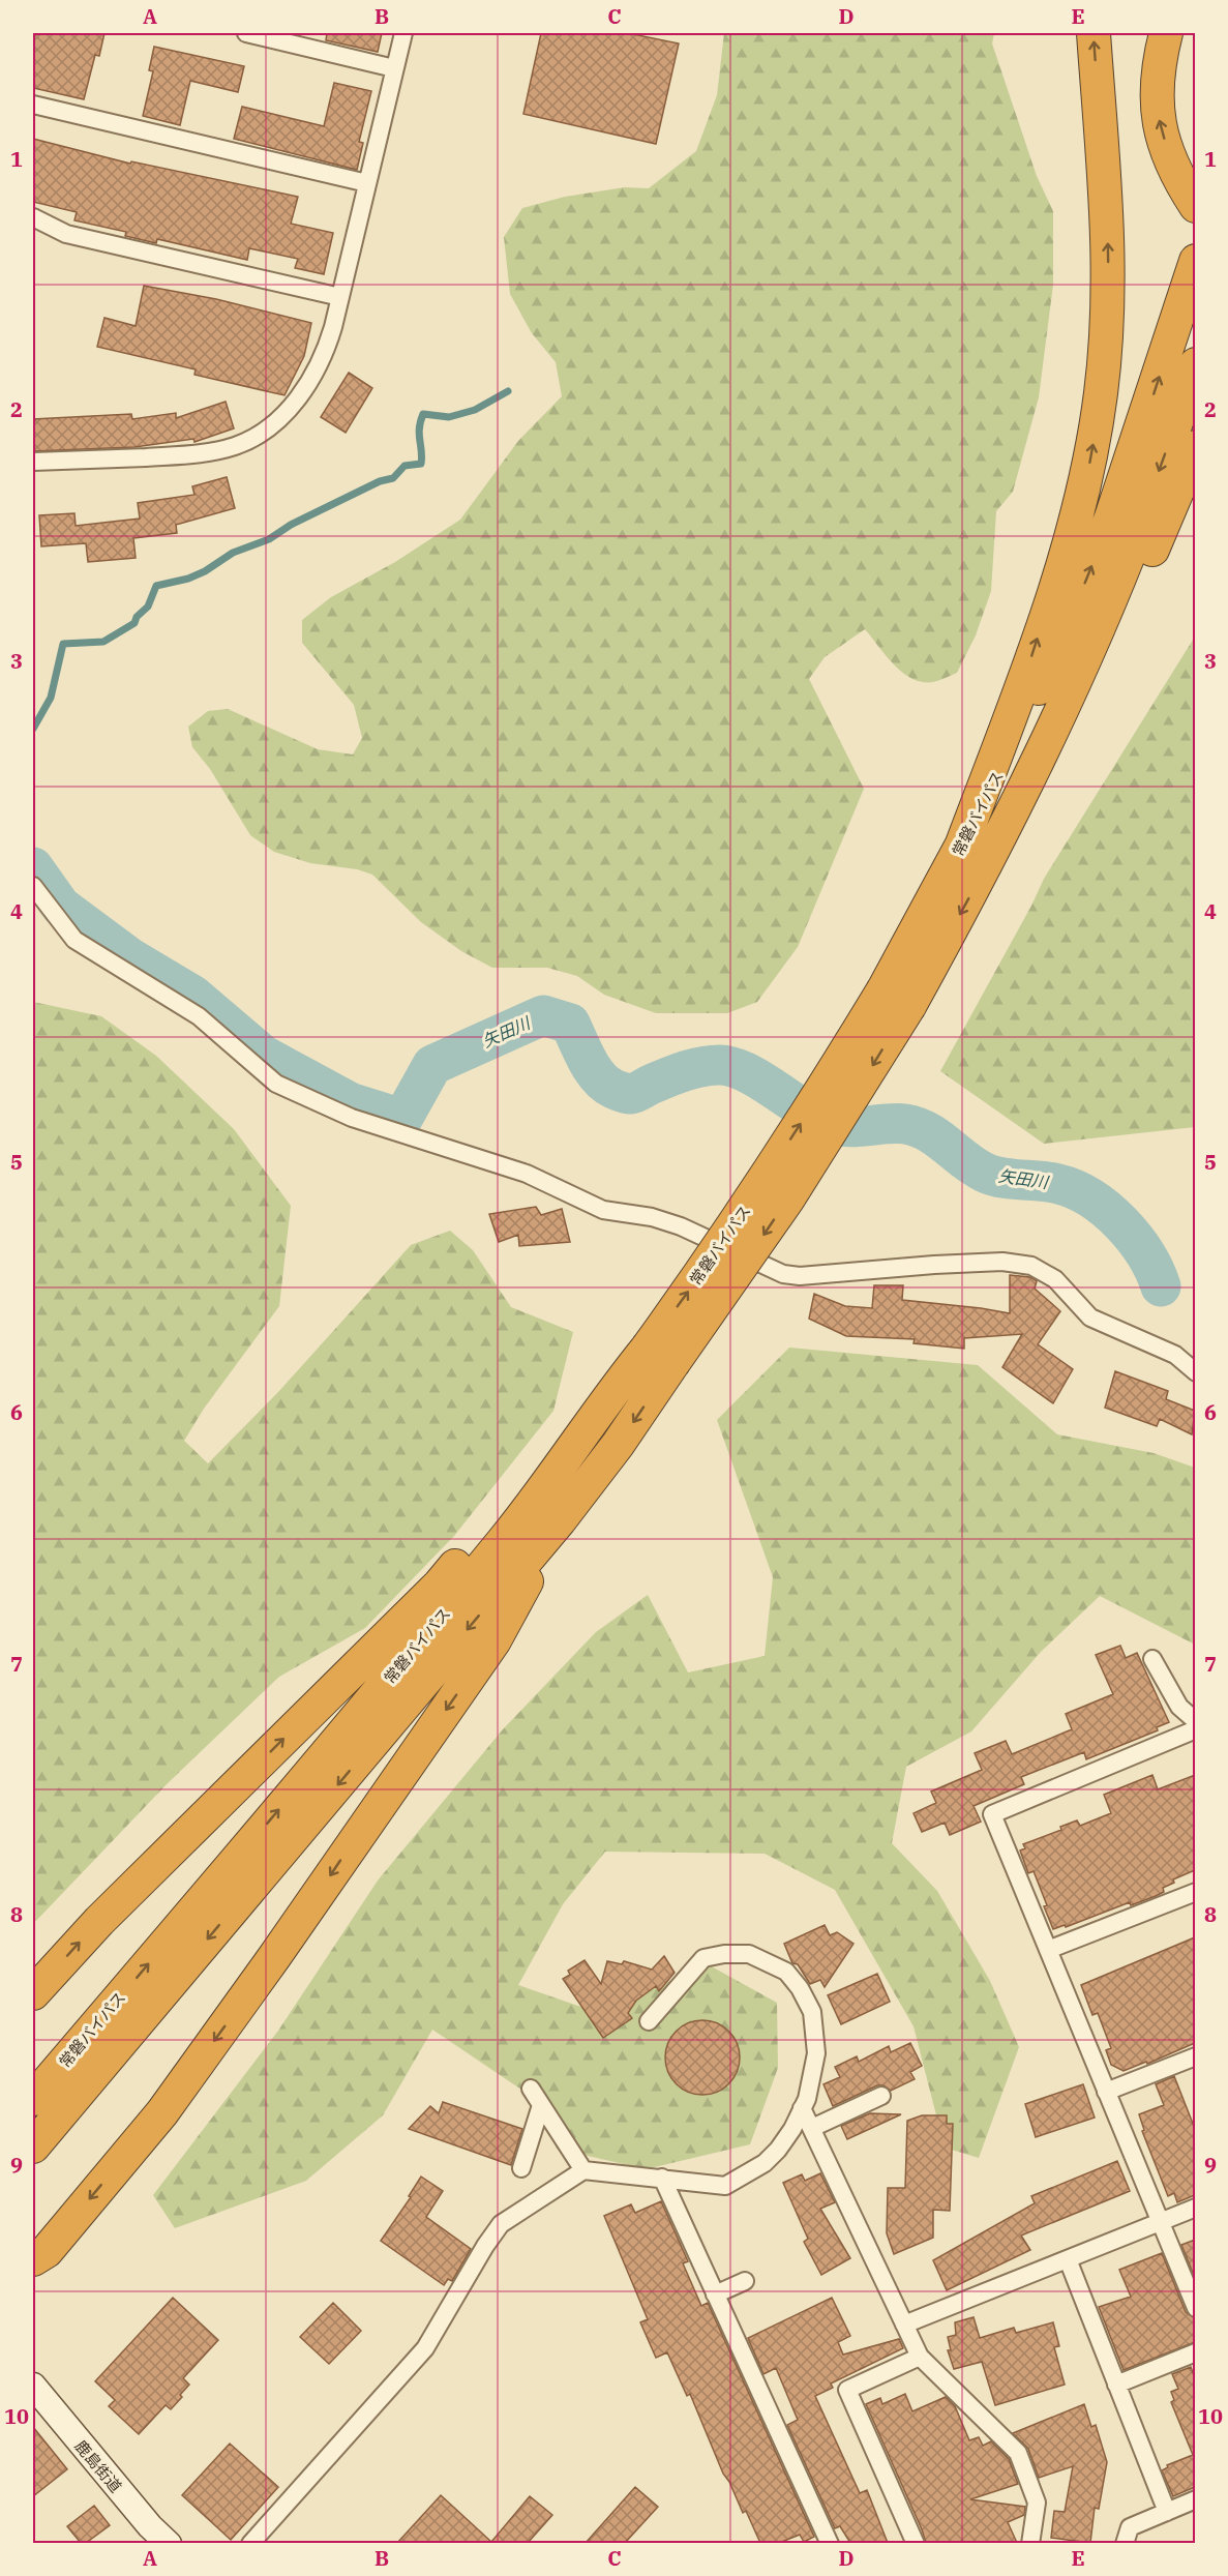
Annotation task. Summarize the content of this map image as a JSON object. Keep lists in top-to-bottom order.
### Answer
{
  "streets": {
    "highway": ["常磐バイパス"],
    "street": ["鹿島街道"]
  },
  "water": ["矢田川"],
  "grid": {
    "columns": [
      "A",
      "B",
      "C",
      "D",
      "E"
    ],
    "rows": [
      "1",
      "2",
      "3",
      "4",
      "5",
      "6",
      "7",
      "8",
      "9",
      "10"
    ]
  }
}
